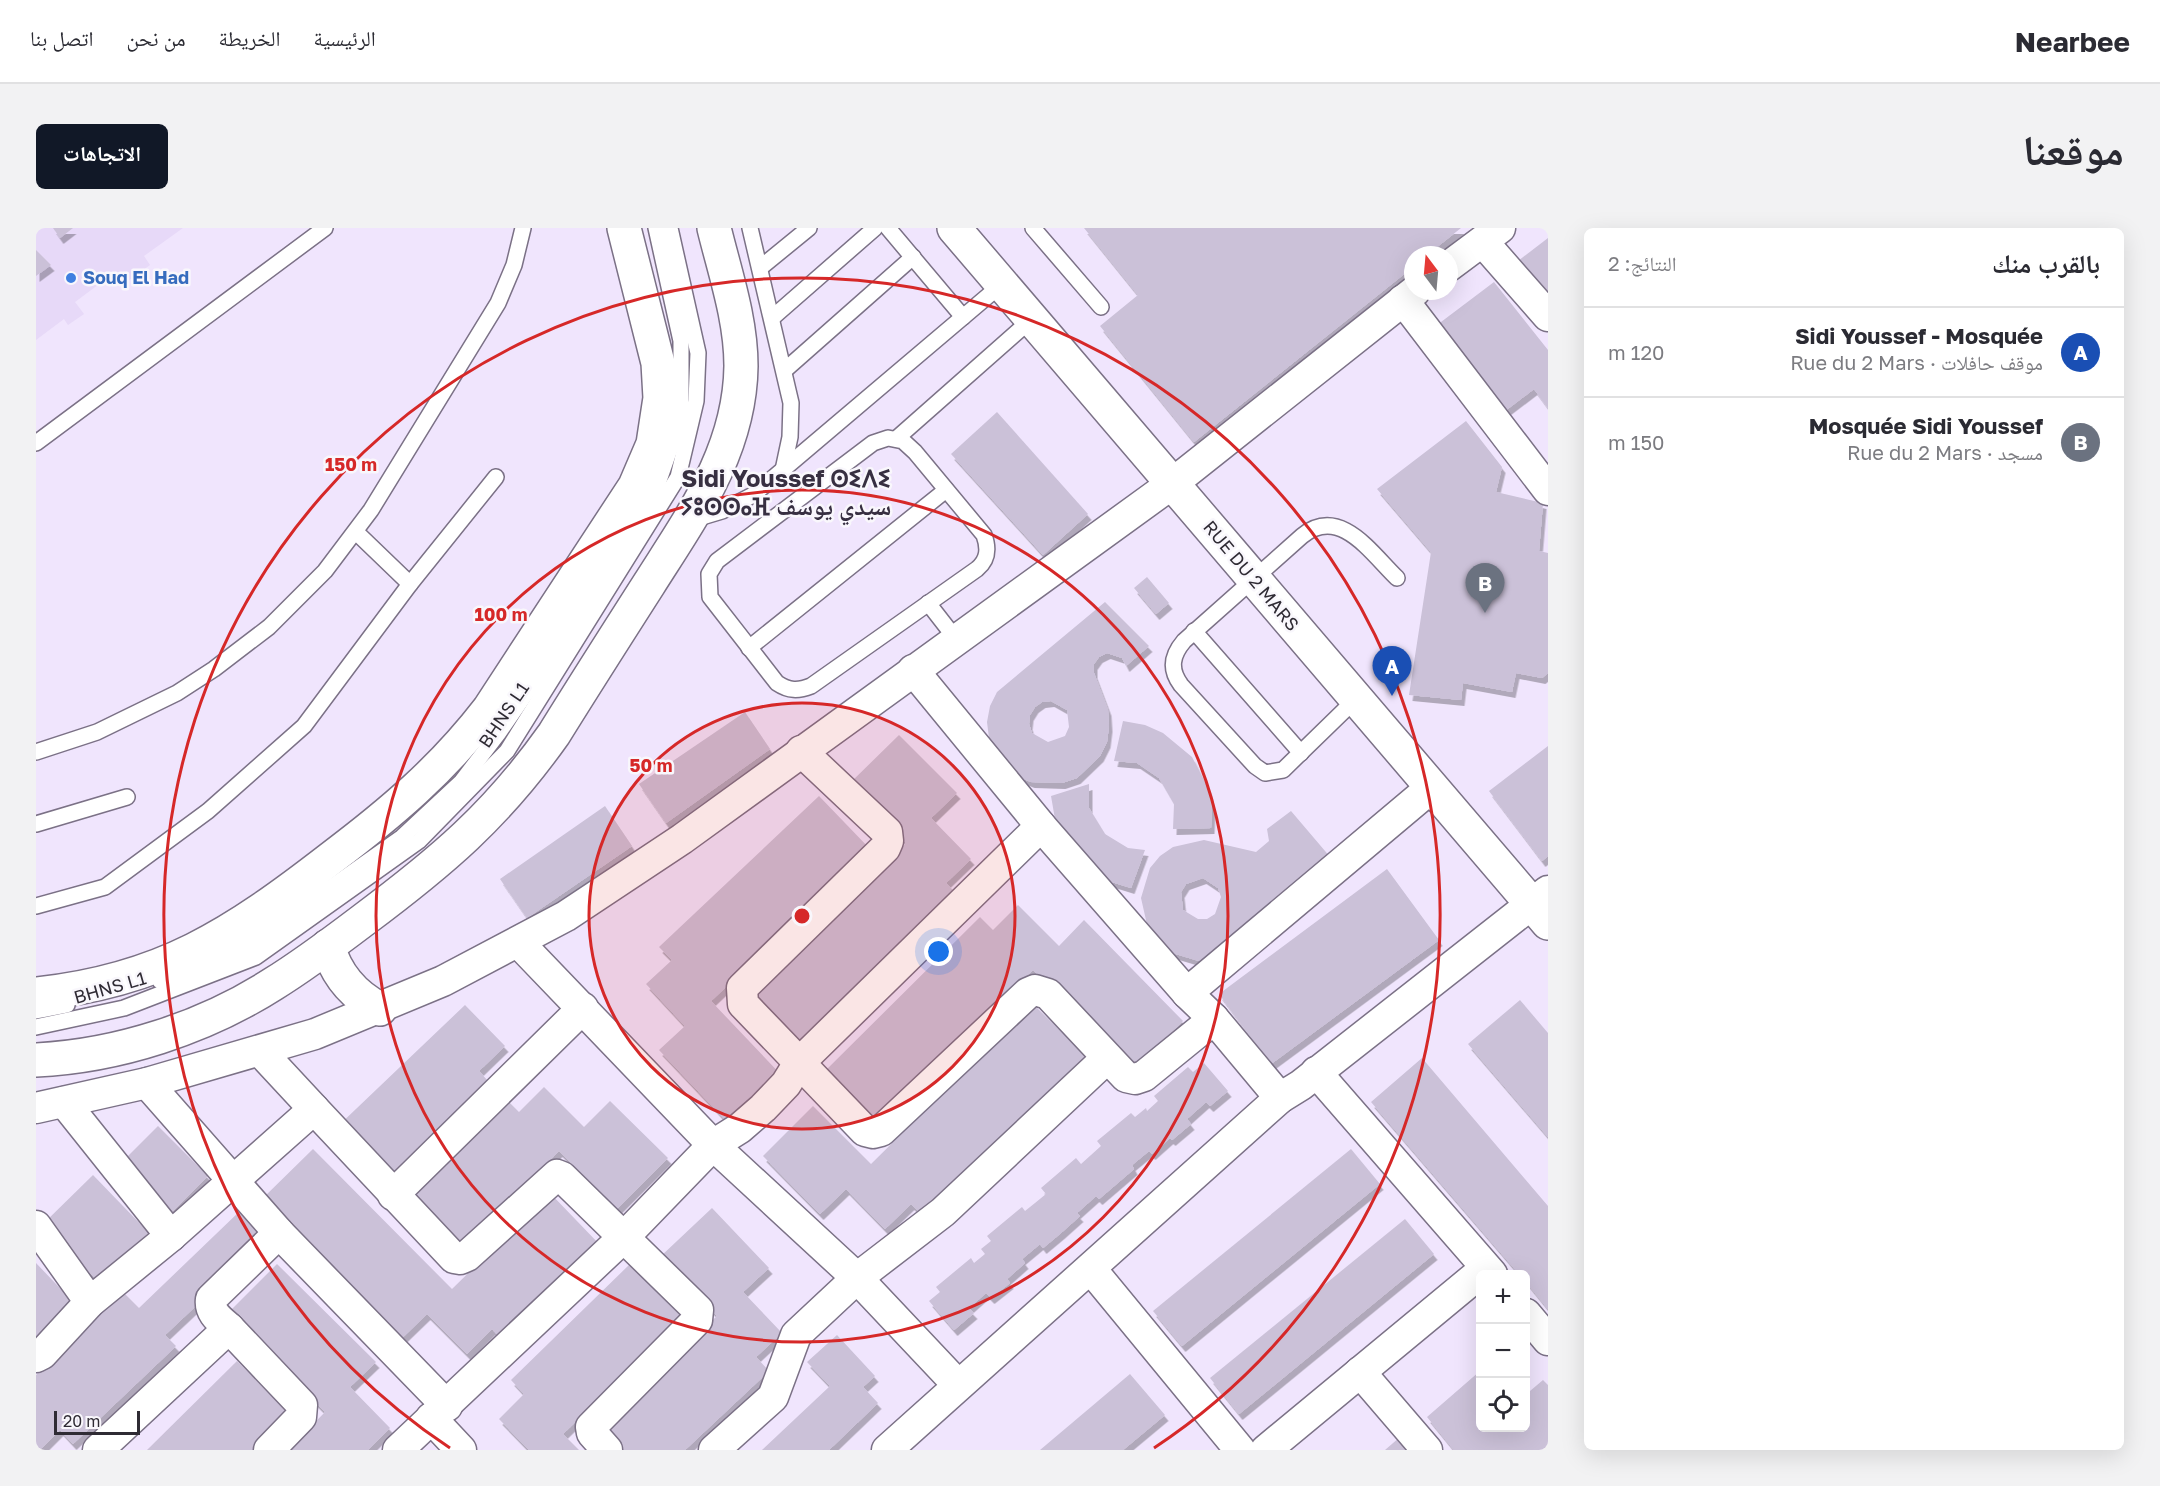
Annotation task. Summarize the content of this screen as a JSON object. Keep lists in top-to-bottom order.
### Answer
{
  "streets": {
    "street": ["RUE DU 2 MARS"],
    "lane": ["BHNS L1"]
  },
  "districts": ["Sidi Youssef ⵙⵉⴷⵉ ⵢⵓⵙⵙⴰⴼ سيدي يوسف"],
  "places": ["Souq El Had"],
  "scale_bar": "20 m",
  "north": "top",
  "page": {
    "header": "Nearbee",
    "nav": [
      "الرئيسية",
      "الخريطة",
      "من نحن",
      "اتصل بنا"
    ],
    "title": "موقعنا",
    "buttons": "الاتجاهات",
    "heading": ["بالقرب منك", "النتائج: 2"],
    "list": [
      {
        "mark": "A",
        "name": "Sidi Youssef - Mosquée",
        "note": "موقف حافلات · Rue du 2 Mars",
        "value": "120 m"
      },
      {
        "mark": "B",
        "name": "Mosquée Sidi Youssef",
        "note": "مسجد · Rue du 2 Mars",
        "value": "150 m"
      }
    ],
    "pins": ["B", "A"],
    "map_buttons": ["+", "−"],
    "scale": "20 m"
  },
  "rings": ["150 m", "100 m", "50 m"]
}
